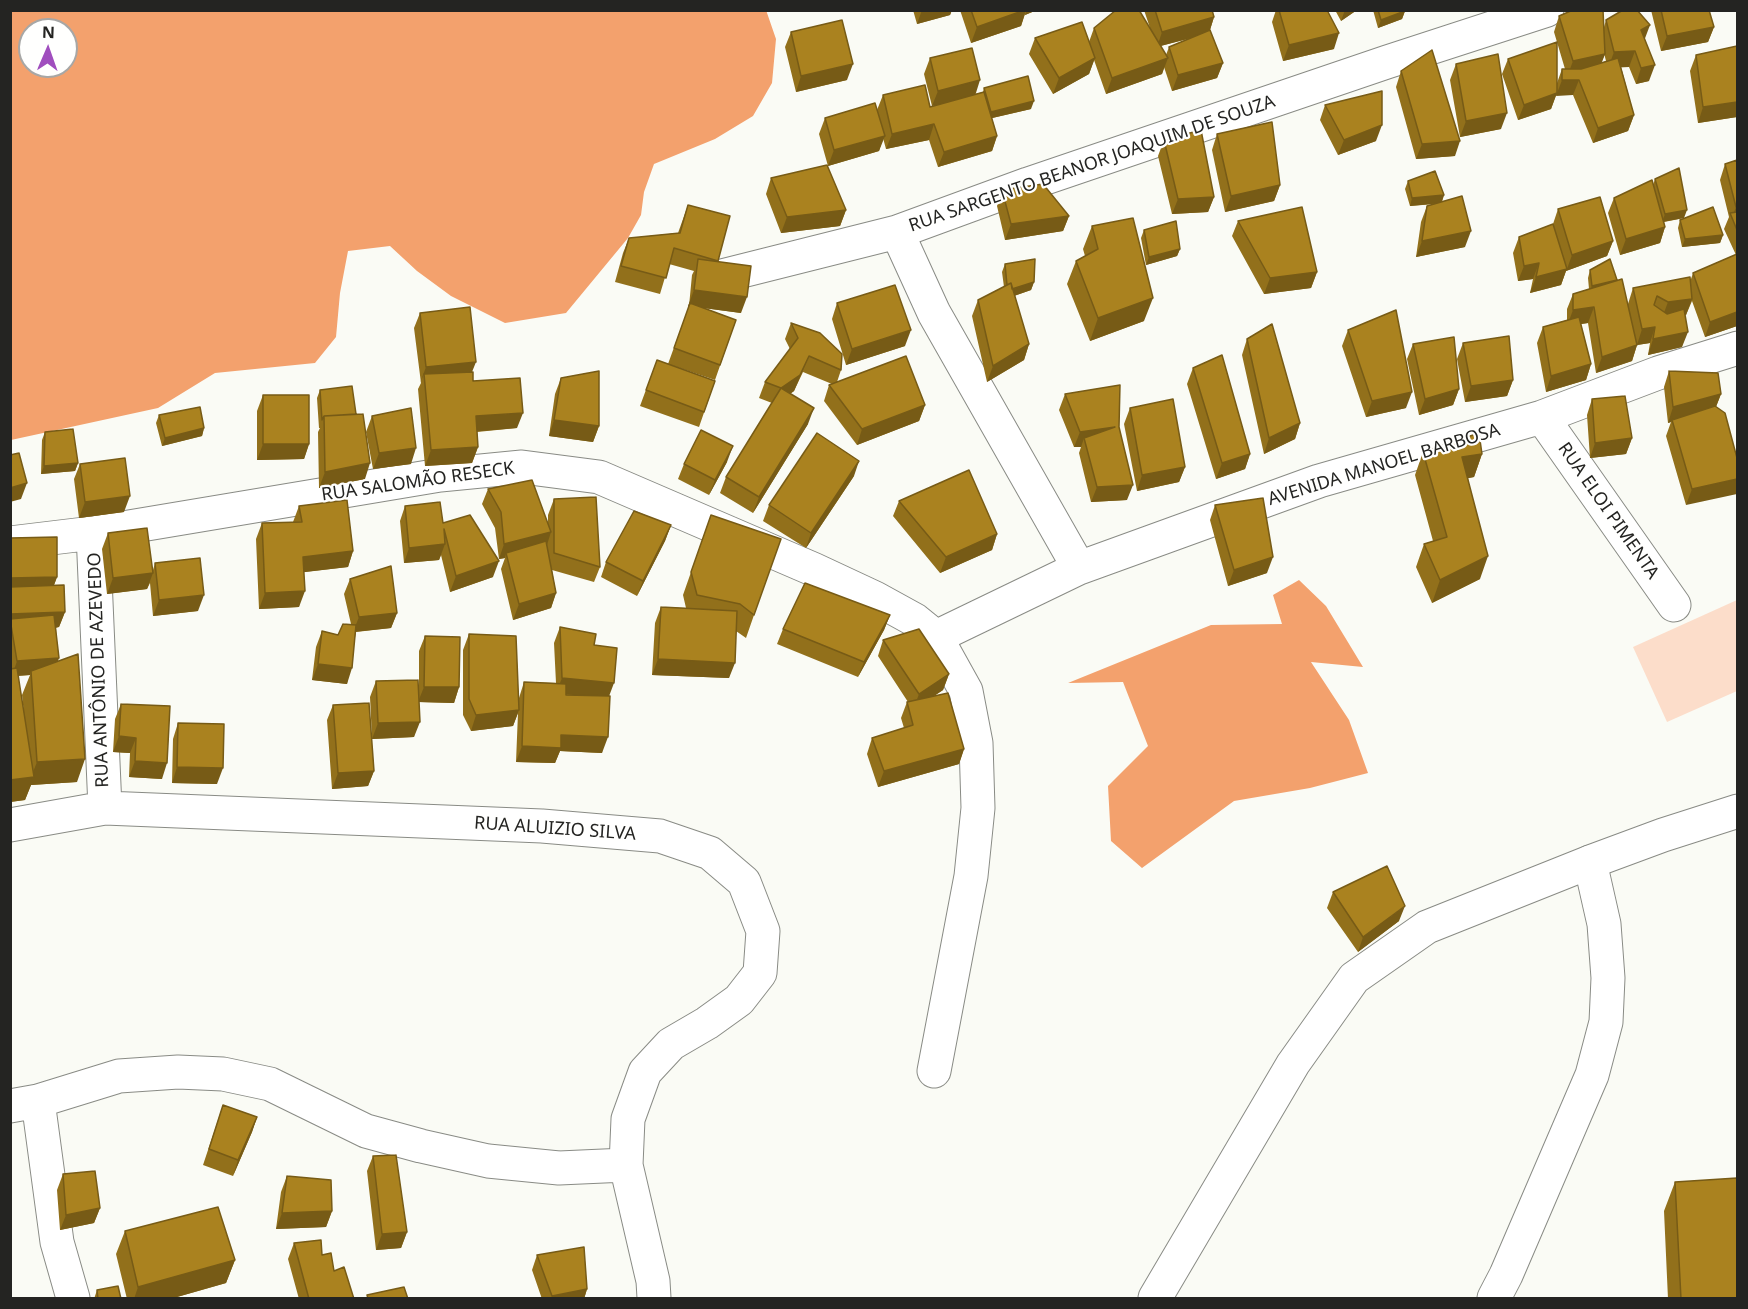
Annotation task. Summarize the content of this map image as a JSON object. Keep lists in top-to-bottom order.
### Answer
{
  "streets": {
    "street": [
      "RUA SARGENTO BEANOR JOAQUIM DE SOUZA",
      "AVENIDA MANOEL BARBOSA",
      "RUA SALOMÃO RESECK",
      "RUA ELOI PIMENTA",
      "RUA ANTÔNIO DE AZEVEDO",
      "RUA ALUIZIO SILVA"
    ]
  },
  "crossings": [
    ["RUA SARGENTO BEANOR JOAQUIM DE SOUZA", "AVENIDA MANOEL BARBOSA"],
    ["AVENIDA MANOEL BARBOSA", "RUA SALOMÃO RESECK"],
    ["AVENIDA MANOEL BARBOSA", "RUA ELOI PIMENTA"],
    ["RUA SALOMÃO RESECK", "RUA ANTÔNIO DE AZEVEDO"],
    ["RUA ANTÔNIO DE AZEVEDO", "RUA ALUIZIO SILVA"]
  ],
  "north": "top"
}
